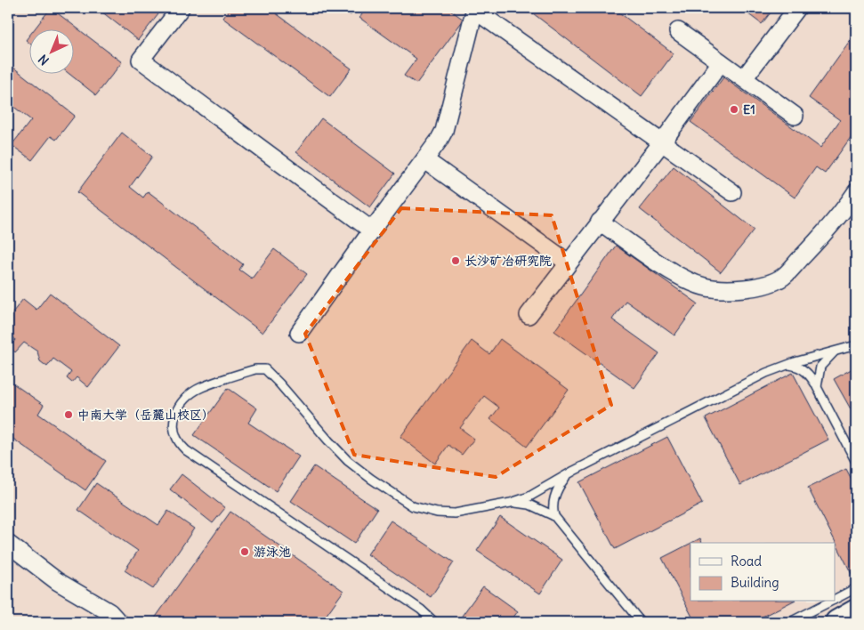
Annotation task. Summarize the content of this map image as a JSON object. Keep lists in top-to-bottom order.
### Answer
{
  "places": [
    "E1",
    "长沙矿冶研究院",
    "中南大学（岳麓山校区）",
    "游泳池"
  ],
  "legend": ["Road", "Building"],
  "north": "bottom left"
}
